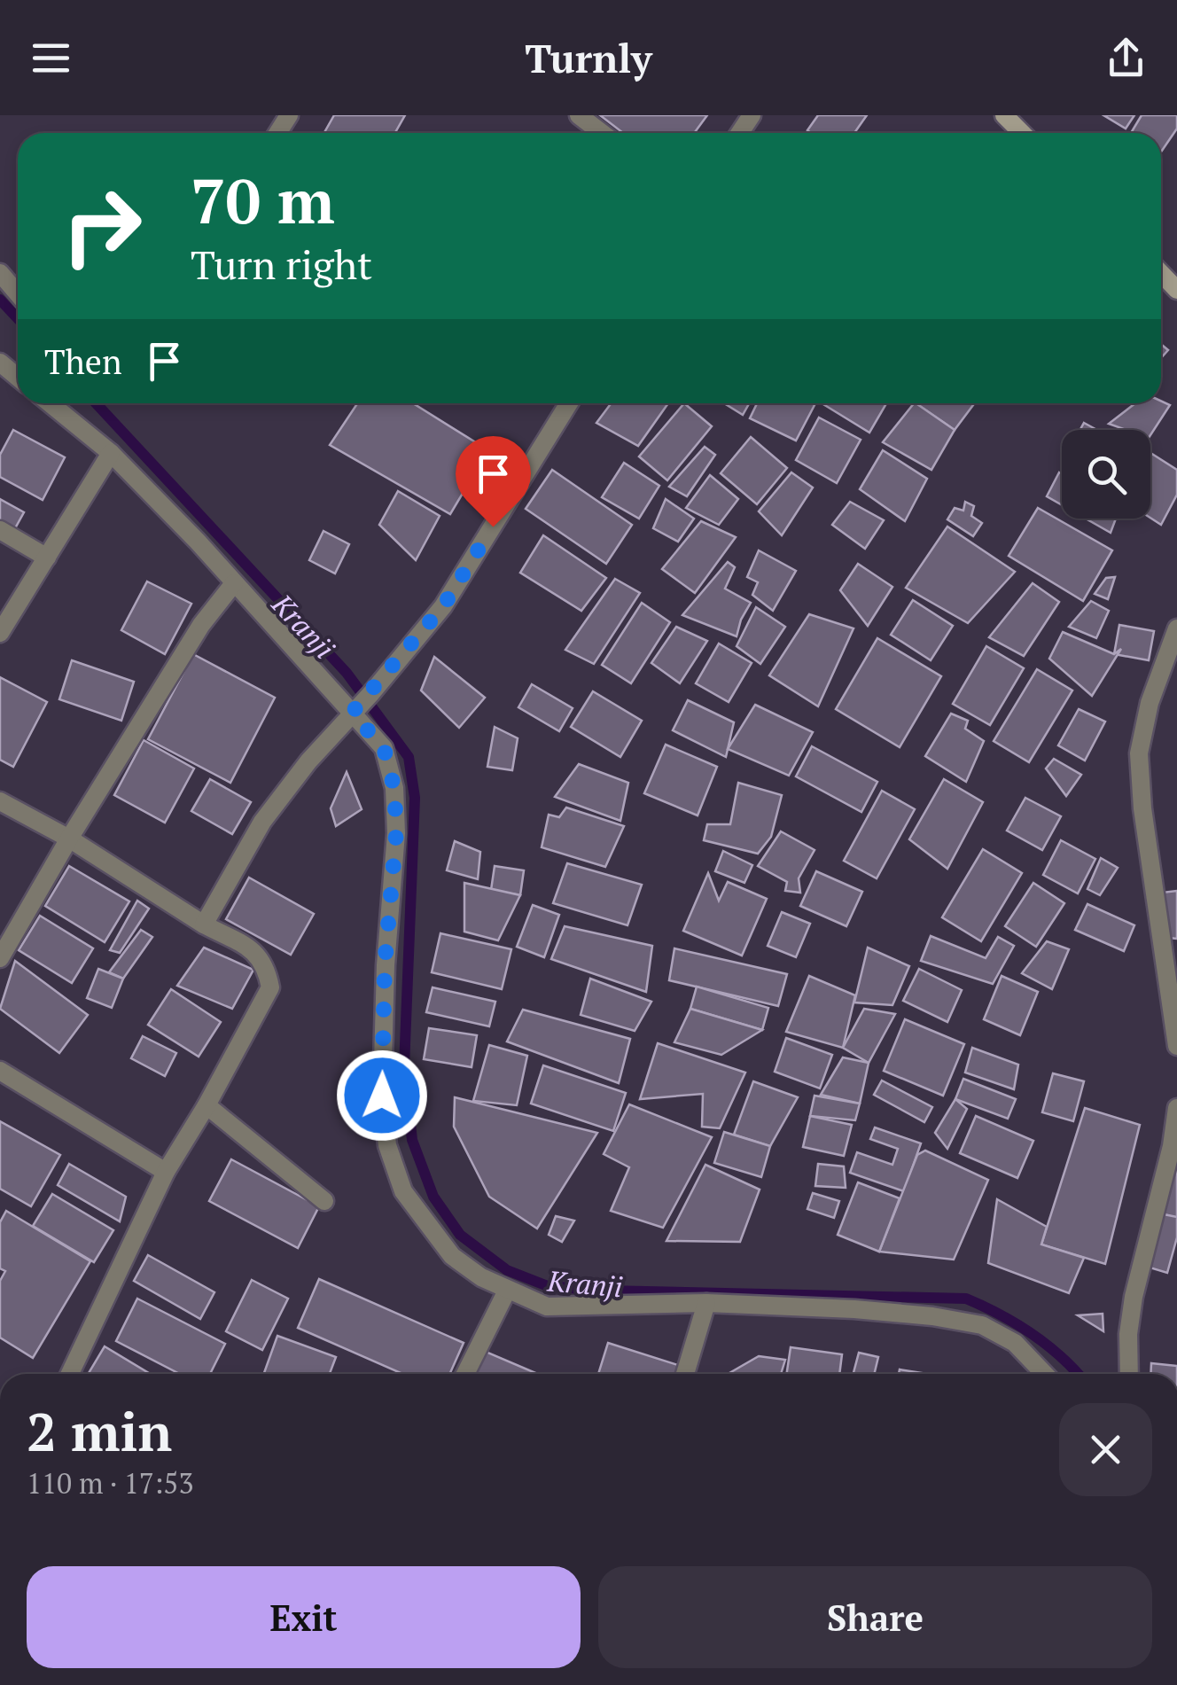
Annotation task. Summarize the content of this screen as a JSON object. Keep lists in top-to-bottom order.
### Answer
{
  "water": ["Kranji"],
  "page": {
    "header": "Turnly",
    "turn": ["70 m", "Turn right"],
    "then": "Then",
    "heading": ["2 min", "110 m · 17:53"],
    "buttons": ["Exit", "Share"]
  }
}
